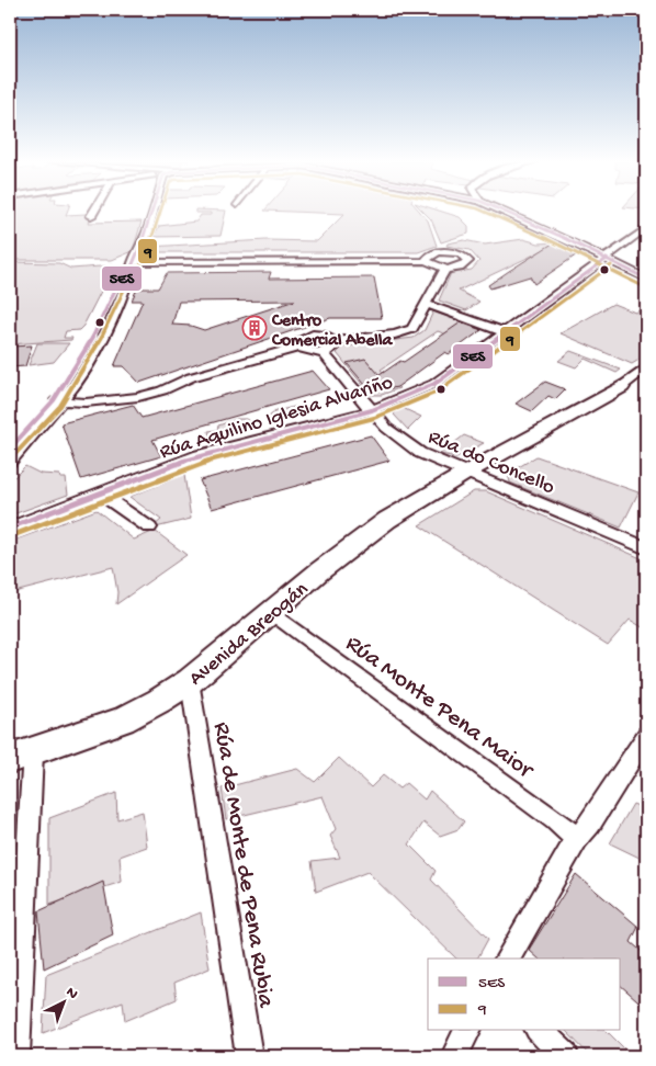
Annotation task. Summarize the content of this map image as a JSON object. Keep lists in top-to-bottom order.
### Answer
{
  "streets": {
    "street": [
      "Rúa Aquilino Iglesia Alvariño",
      "Rúa do Concello",
      "Avenida Breogán",
      "Rúa Monte Pena Maior",
      "Rúa de Monte de Pena Rubia"
    ]
  },
  "crossings": [
    ["Rúa Aquilino Iglesia Alvariño", "Rúa do Concello"],
    ["Rúa do Concello", "Avenida Breogán"],
    ["Avenida Breogán", "Rúa Monte Pena Maior"],
    ["Avenida Breogán", "Rúa de Monte de Pena Rubia"]
  ],
  "places": {
    "building": ["Centro Comercial Abella"]
  },
  "lines": ["transit line 5ES", "transit line 9"],
  "legend": ["5ES", "9"],
  "north": "top right"
}
